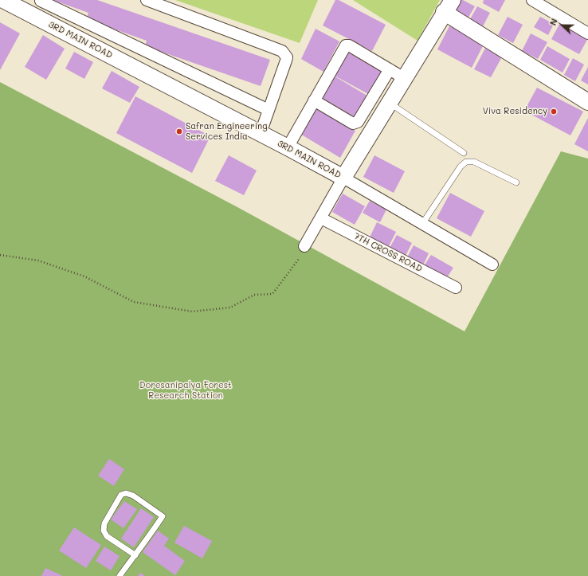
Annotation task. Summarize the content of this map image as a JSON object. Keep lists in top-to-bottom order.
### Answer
{
  "streets": {
    "street": ["3RD MAIN ROAD", "7TH CROSS ROAD"]
  },
  "parks": ["Doresanipalya Forest Research Station"],
  "places": ["Viva Residency", "Safran Engineering Services India"],
  "north": "left"
}
